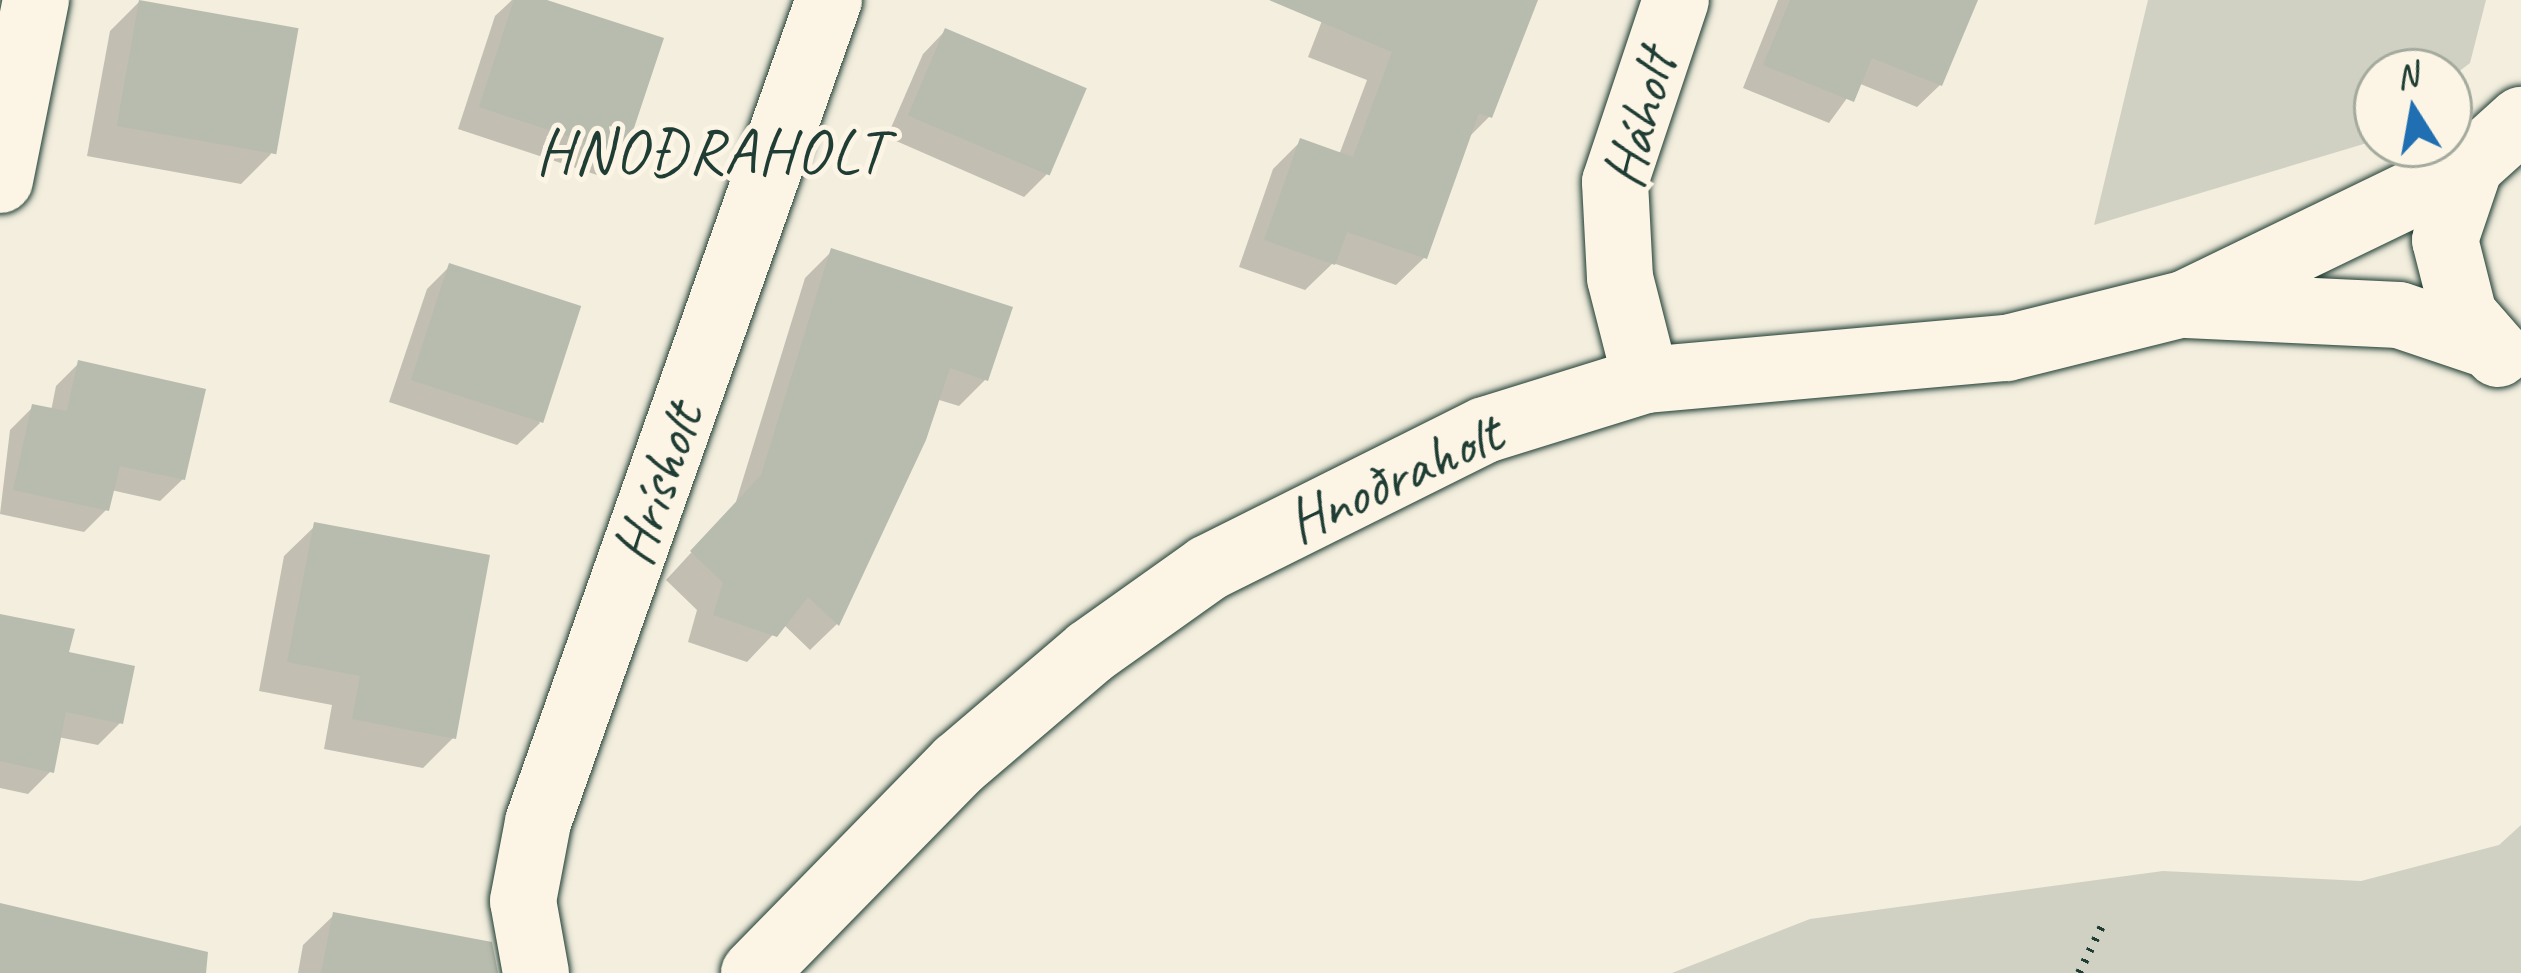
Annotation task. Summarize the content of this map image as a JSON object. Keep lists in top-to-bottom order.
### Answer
{
  "streets": {
    "street": ["Háholt", "Hnoðraholt", "Hrísholt"]
  },
  "crossings": [
    ["Háholt", "Hnoðraholt"]
  ],
  "districts": ["HNOÐRAHOLT"],
  "north": "top"
}
